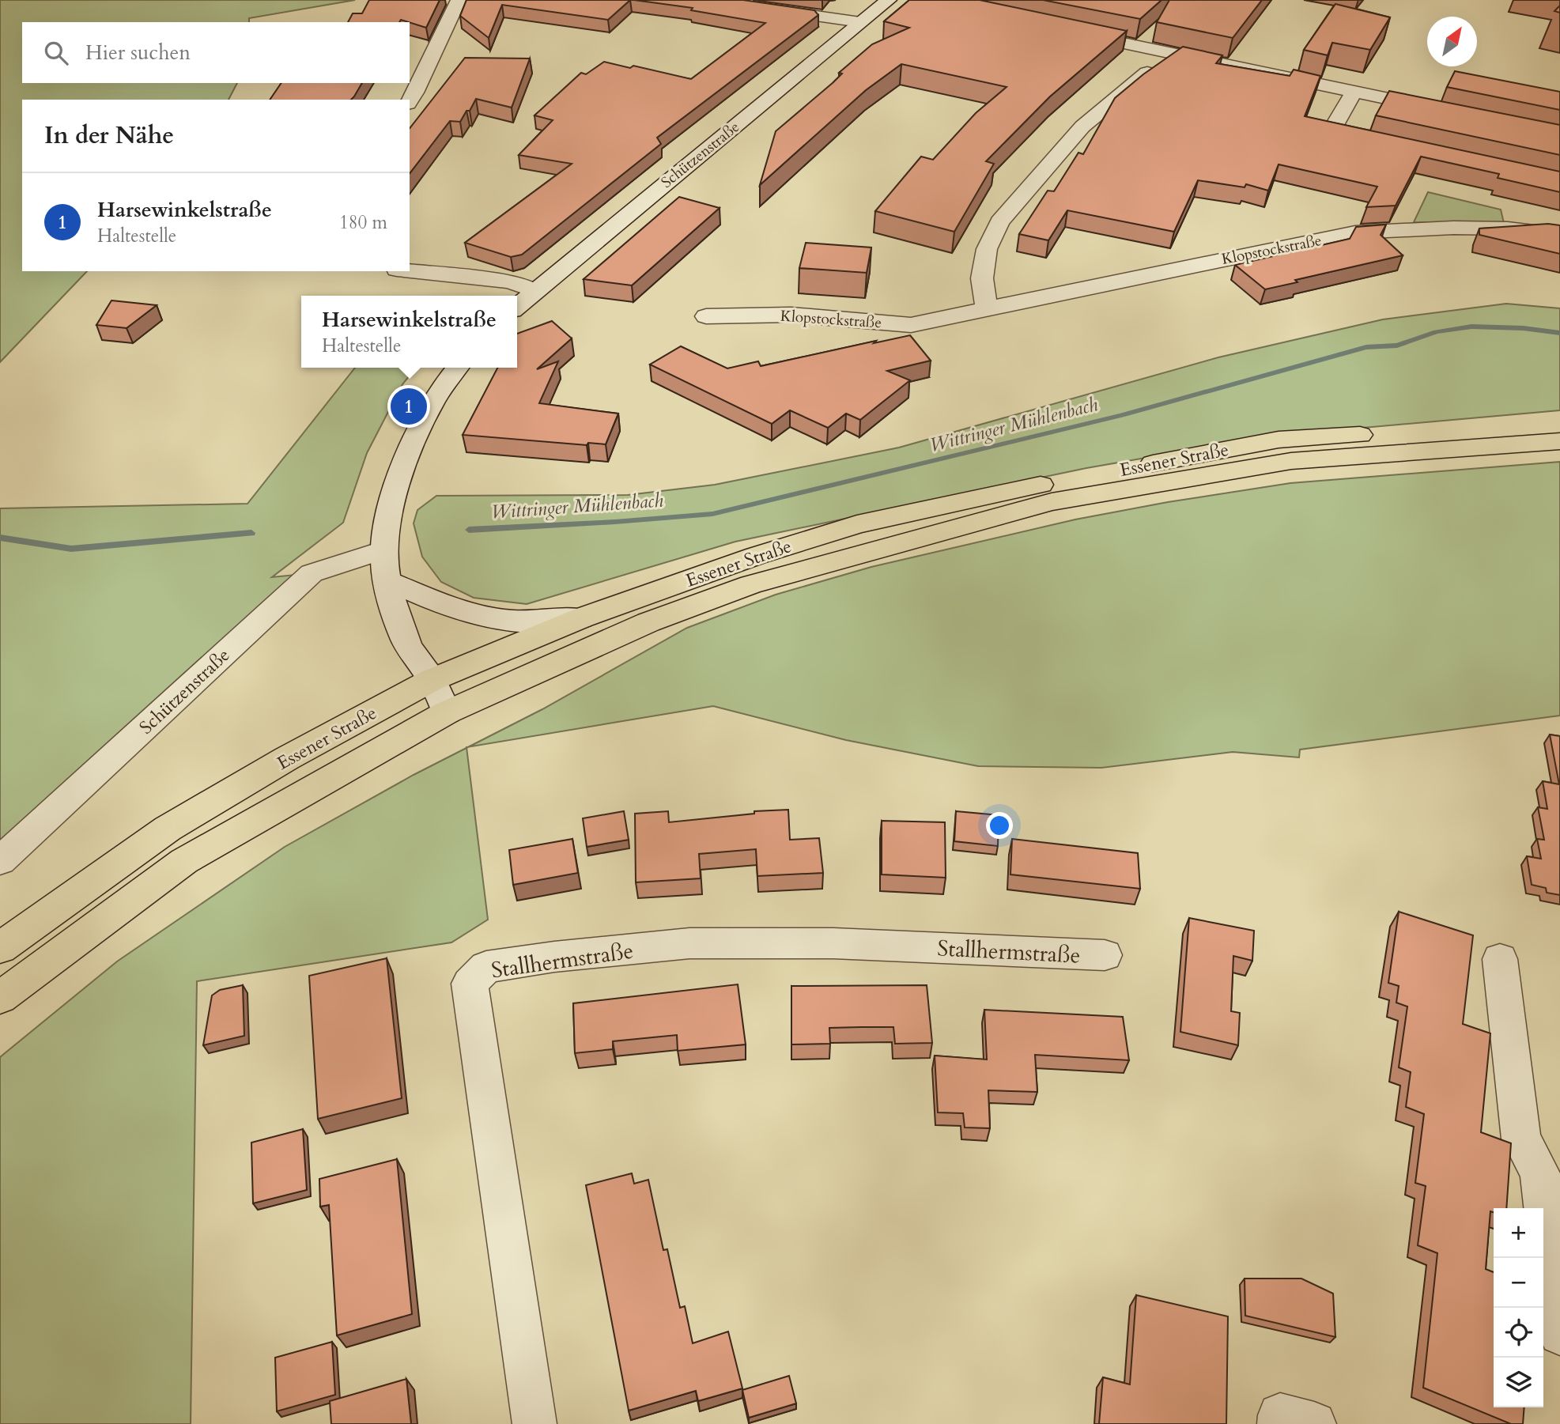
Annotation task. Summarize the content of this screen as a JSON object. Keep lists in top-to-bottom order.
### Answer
{
  "streets": {
    "main road": ["Essener Straße"],
    "street": ["Schützenstraße", "Klopstockstraße", "Stallhermstraße"]
  },
  "water": ["Wittringer Mühlenbach"],
  "north": "top right",
  "page": {
    "search": "Hier suchen",
    "heading": "In der Nähe",
    "list": [
      {
        "mark": "1",
        "name": "Harsewinkelstraße",
        "note": "Haltestelle",
        "value": "180 m"
      }
    ],
    "popup": ["Harsewinkelstraße", "Haltestelle"],
    "pins": "1",
    "map_buttons": ["+", "−"]
  }
}
